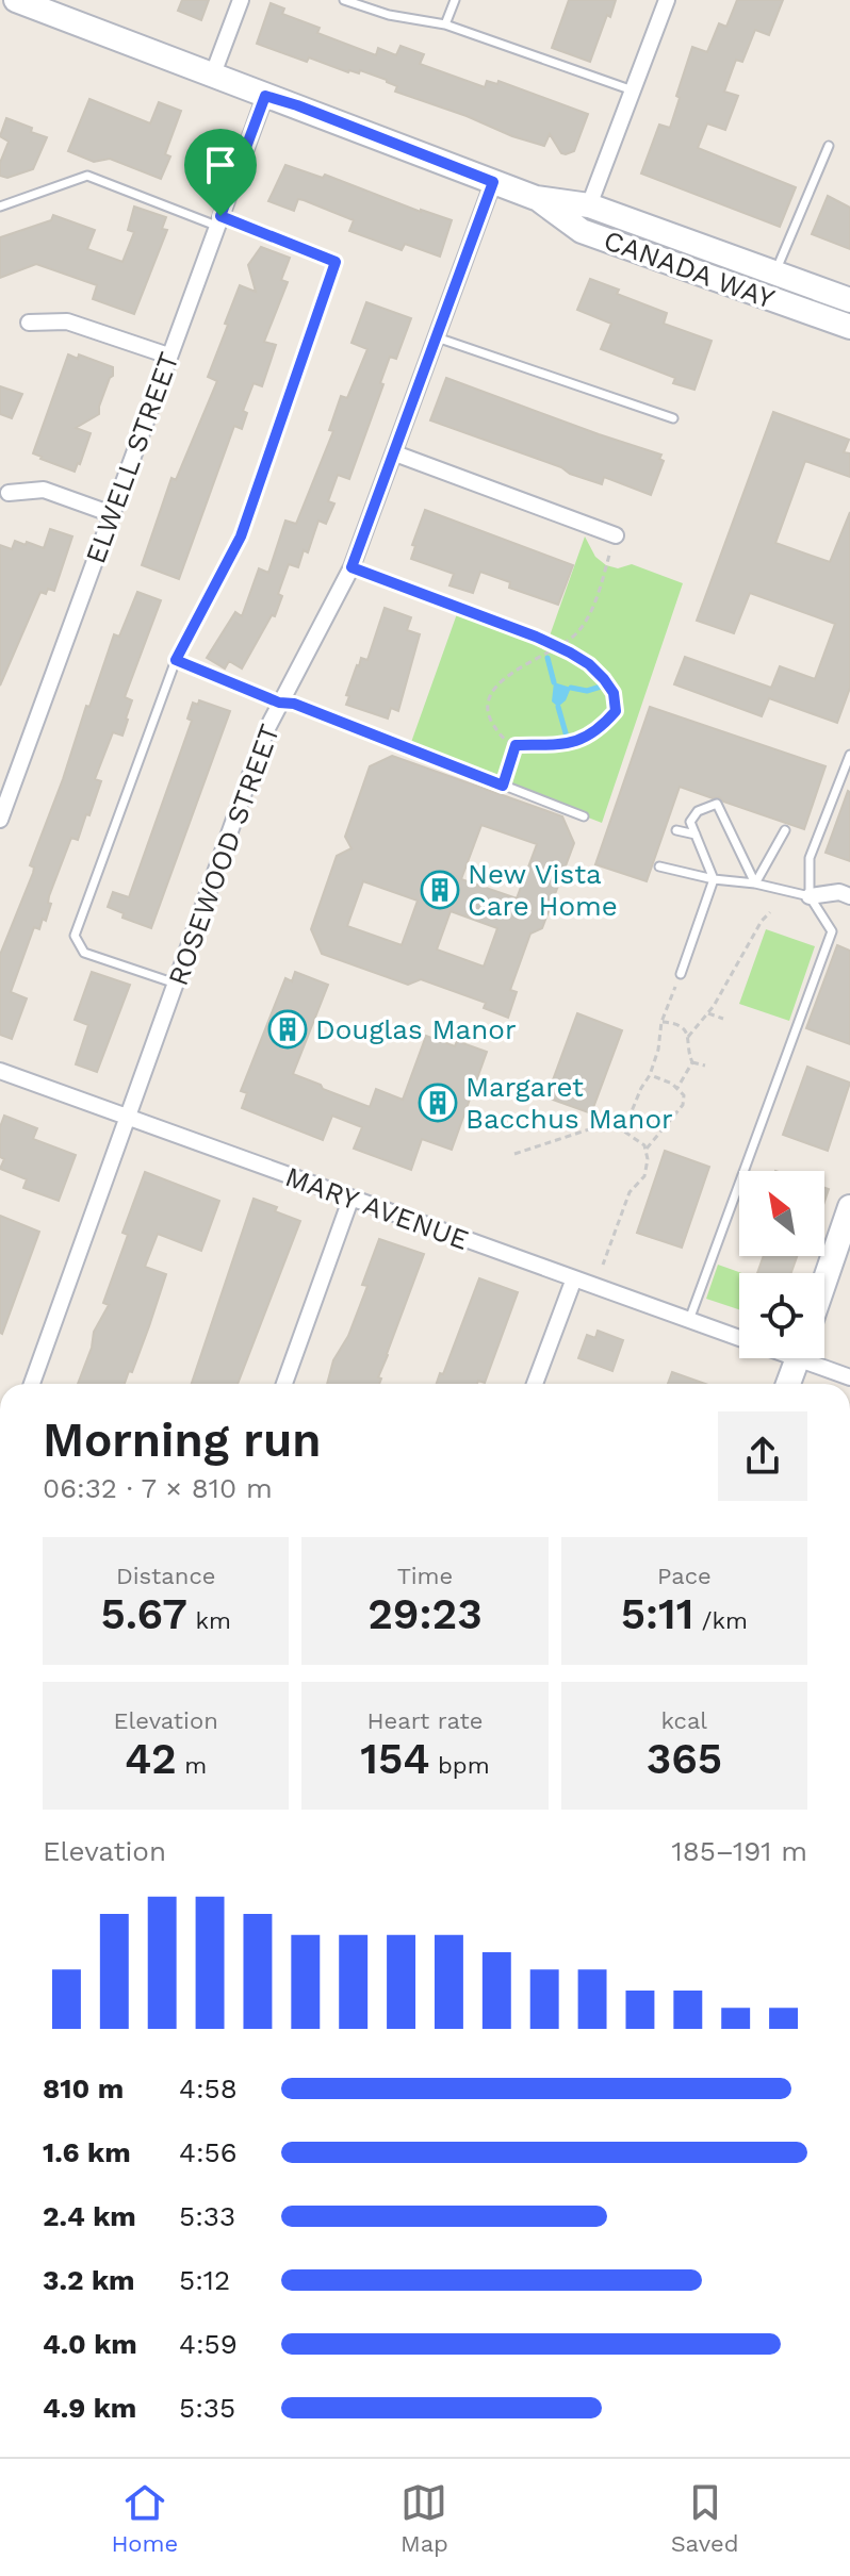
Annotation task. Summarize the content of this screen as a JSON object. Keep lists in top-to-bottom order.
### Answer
{
  "streets": {
    "main road": ["CANADA WAY"],
    "street": ["ELWELL STREET", "ROSEWOOD STREET", "MARY AVENUE"]
  },
  "crossings": [
    ["CANADA WAY", "ELWELL STREET"],
    ["CANADA WAY", "ROSEWOOD STREET"],
    ["ROSEWOOD STREET", "MARY AVENUE"]
  ],
  "places": {
    "building": ["New Vista Care Home", "Douglas Manor", "Margaret Bacchus Manor"]
  },
  "north": "top left",
  "page": {
    "heading": ["Morning run", "06:32 · 7 × 810 m"],
    "stats": [
      ["Distance", "5.67 km"],
      ["Time", "29:23"],
      ["Pace", "5:11 /km"],
      ["Elevation", "42 m"],
      ["Heart rate", "154 bpm"],
      ["kcal", "365"]
    ],
    "chart": ["Elevation", "185–191 m"],
    "list": [
      {
        "name": "810 m",
        "note": "4:58"
      },
      {
        "name": "1.6 km",
        "note": "4:56"
      },
      {
        "name": "2.4 km",
        "note": "5:33"
      },
      {
        "name": "3.2 km",
        "note": "5:12"
      },
      {
        "name": "4.0 km",
        "note": "4:59"
      },
      {
        "name": "4.9 km",
        "note": "5:35"
      }
    ],
    "tabs": ["Home", "Map", "Saved"]
  }
}
